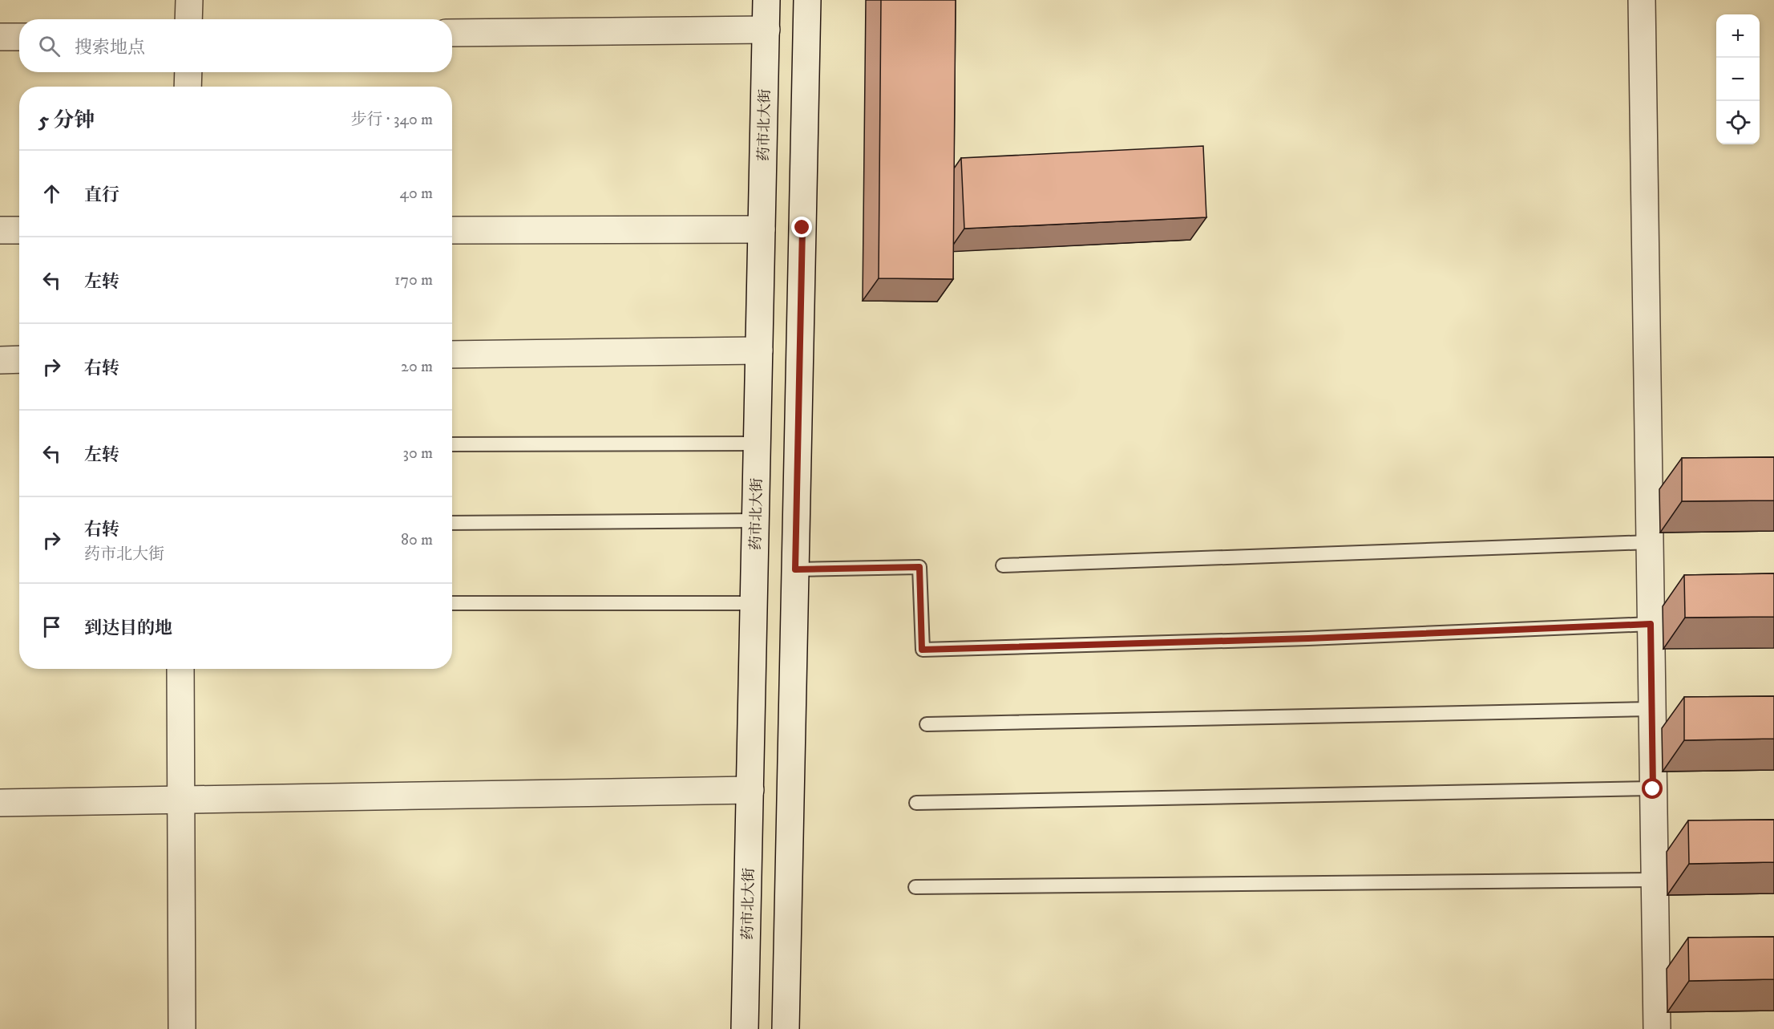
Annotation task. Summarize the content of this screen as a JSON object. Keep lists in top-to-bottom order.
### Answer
{
  "streets": {
    "street": ["药市北大街"]
  },
  "page": {
    "map_buttons": ["+", "−"],
    "search": "搜索地点",
    "heading": ["5 分钟", "步行 · 340 m"],
    "list": [
      ["直行", "40 m"],
      ["左转", "170 m"],
      ["右转", "20 m"],
      ["左转", "30 m"],
      ["右转", "药市北大街", "80 m"],
      "到达目的地"
    ]
  }
}
